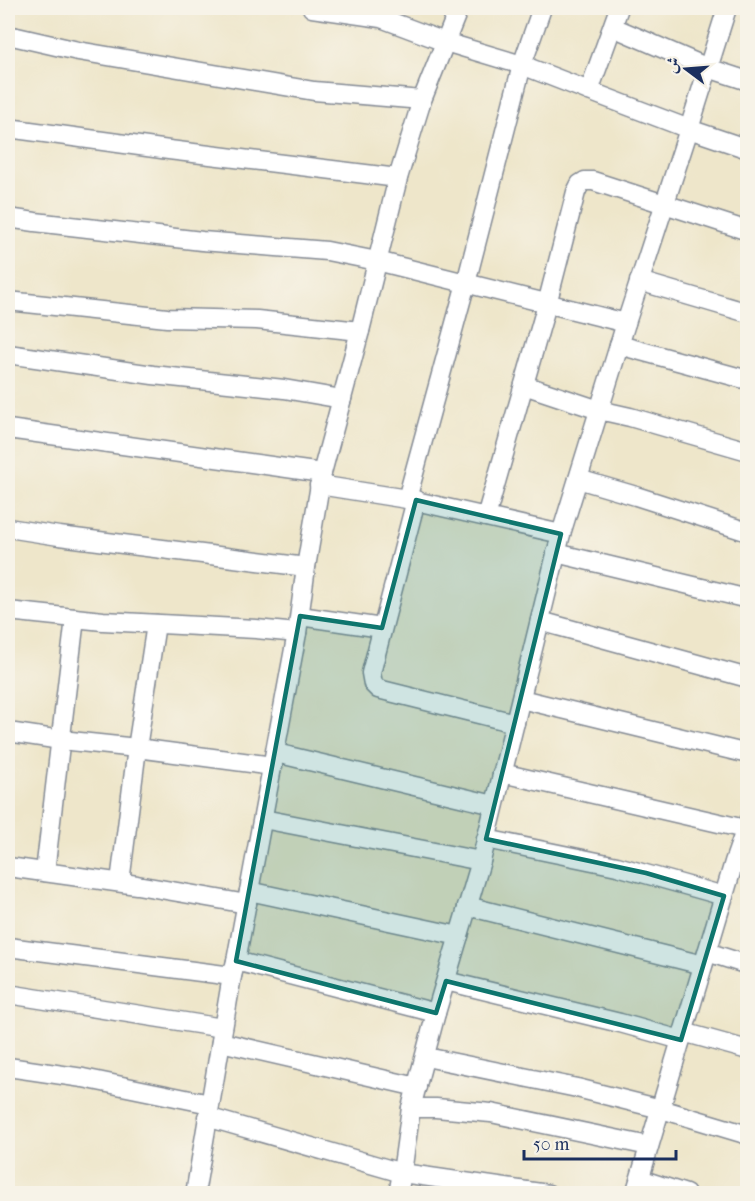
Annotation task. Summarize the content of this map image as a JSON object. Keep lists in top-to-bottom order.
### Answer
{
  "scale_bar": "50 m",
  "north": "left"
}
